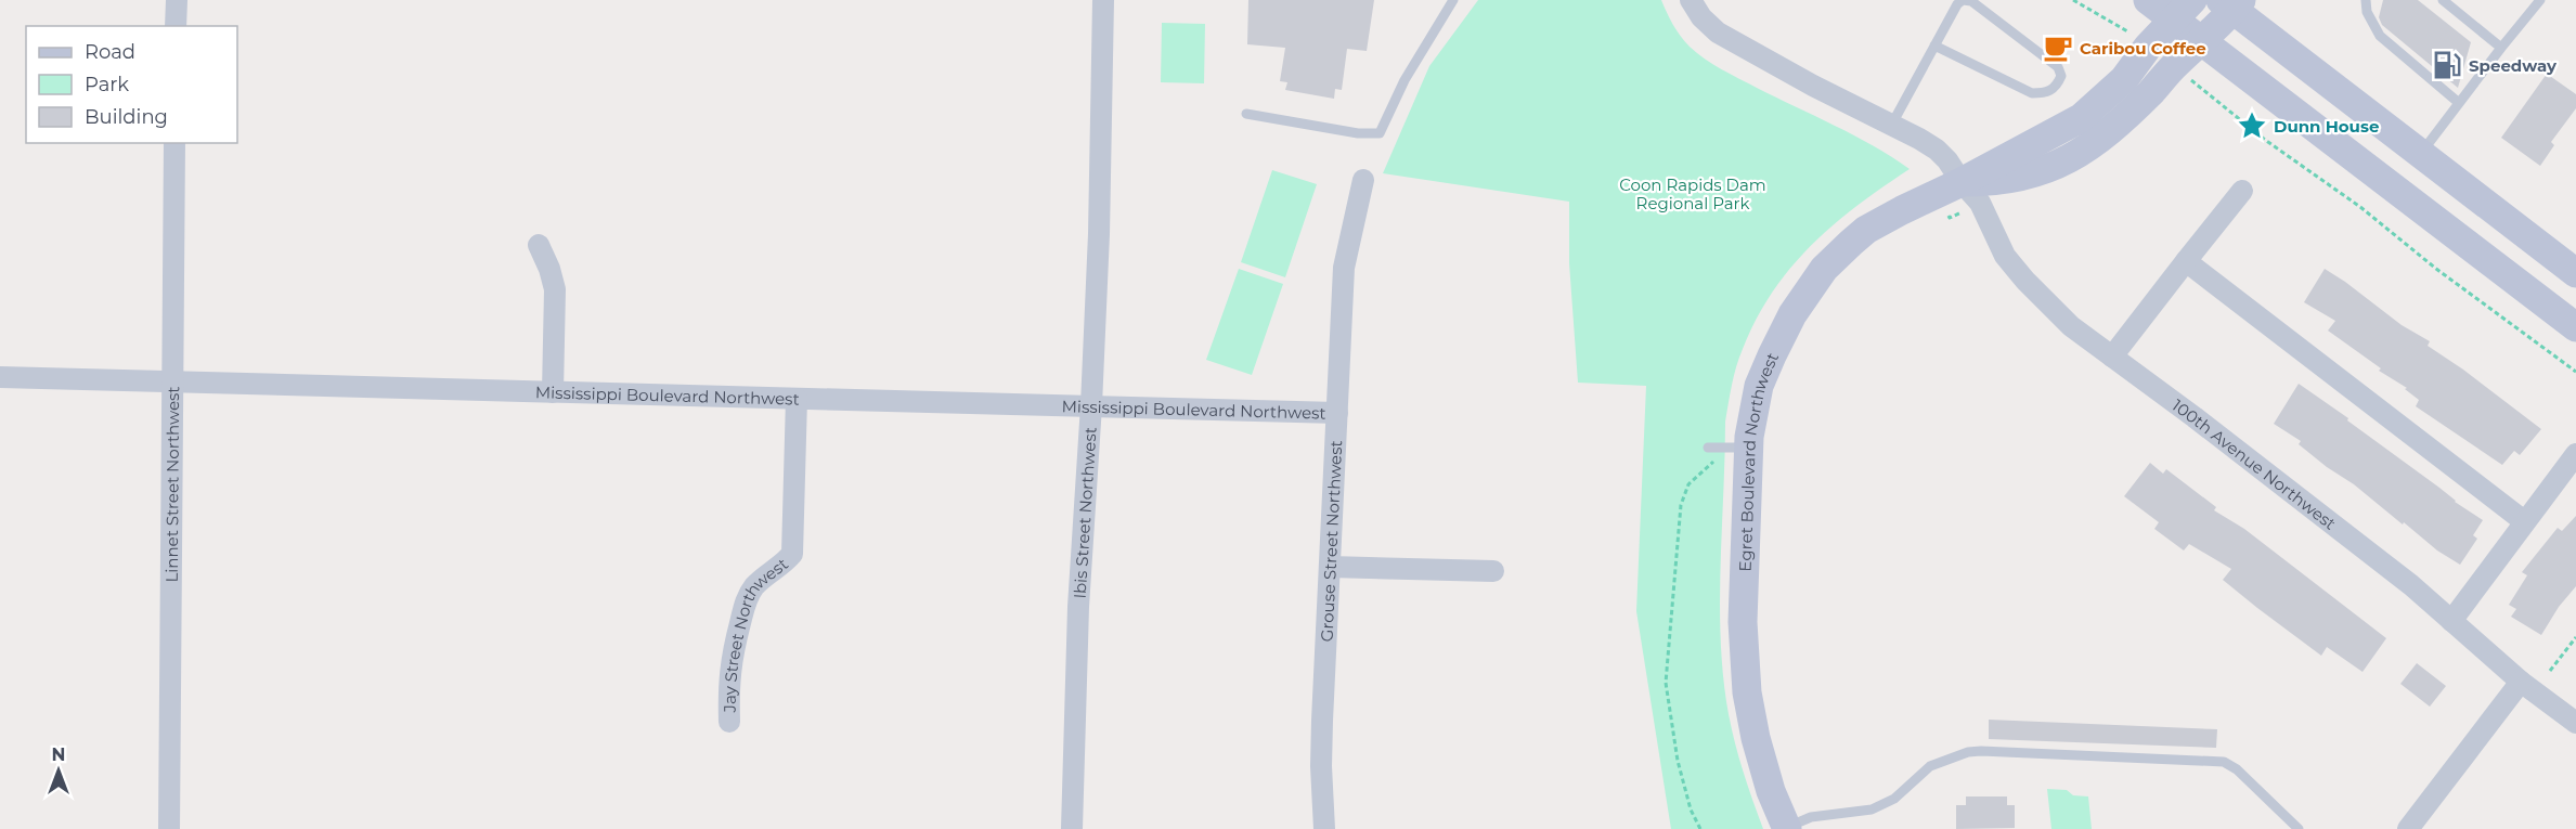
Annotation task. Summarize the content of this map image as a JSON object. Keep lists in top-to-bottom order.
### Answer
{
  "streets": {
    "street": [
      "Mississippi Boulevard Northwest",
      "Egret Boulevard Northwest",
      "100th Avenue Northwest",
      "Linnet Street Northwest",
      "Ibis Street Northwest",
      "Grouse Street Northwest",
      "Jay Street Northwest"
    ]
  },
  "crossings": [
    ["Mississippi Boulevard Northwest", "Linnet Street Northwest"],
    ["Mississippi Boulevard Northwest", "Ibis Street Northwest"],
    ["Mississippi Boulevard Northwest", "Grouse Street Northwest"],
    ["Mississippi Boulevard Northwest", "Jay Street Northwest"],
    ["Egret Boulevard Northwest", "100th Avenue Northwest"]
  ],
  "parks": ["Coon Rapids Dam Regional Park"],
  "places": {
    "cafe": ["Caribou Coffee"],
    "fuel station": ["Speedway"],
    "place": ["Dunn House"]
  },
  "legend": ["Road", "Park", "Building"],
  "north": "top"
}
